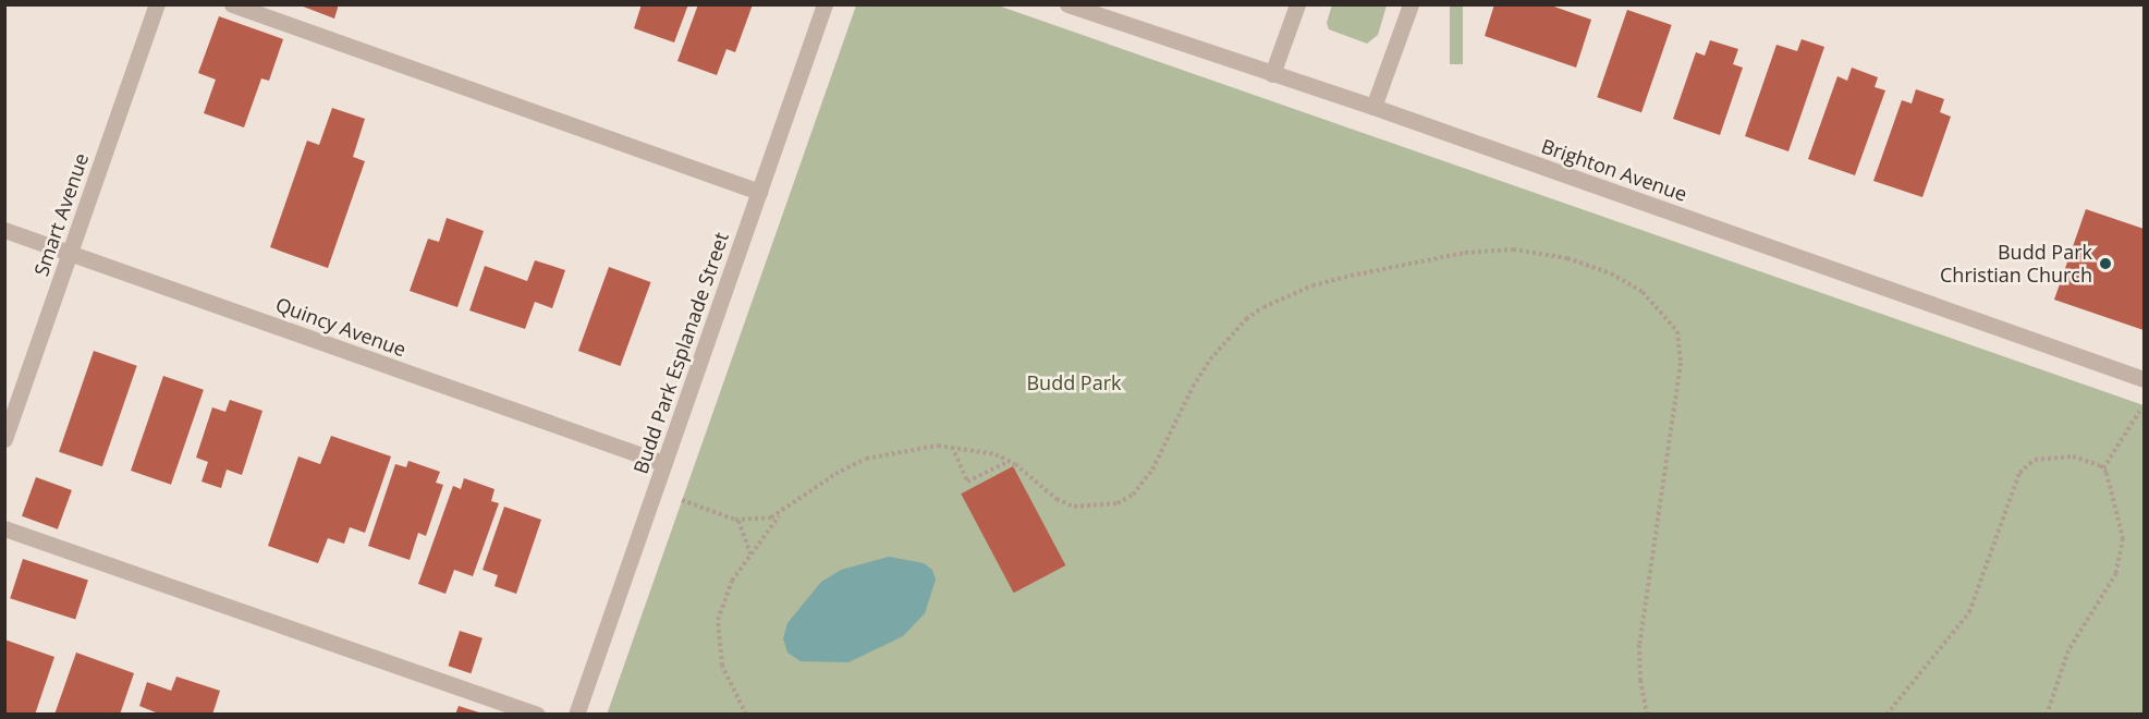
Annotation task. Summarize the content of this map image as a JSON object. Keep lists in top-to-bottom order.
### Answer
{
  "streets": {
    "street": [
      "Brighton Avenue",
      "Smart Avenue",
      "Quincy Avenue",
      "Budd Park Esplanade Street"
    ]
  },
  "crossings": [
    ["Smart Avenue", "Quincy Avenue"],
    ["Quincy Avenue", "Budd Park Esplanade Street"]
  ],
  "parks": ["Budd Park"],
  "places": ["Budd Park Christian Church"]
}
